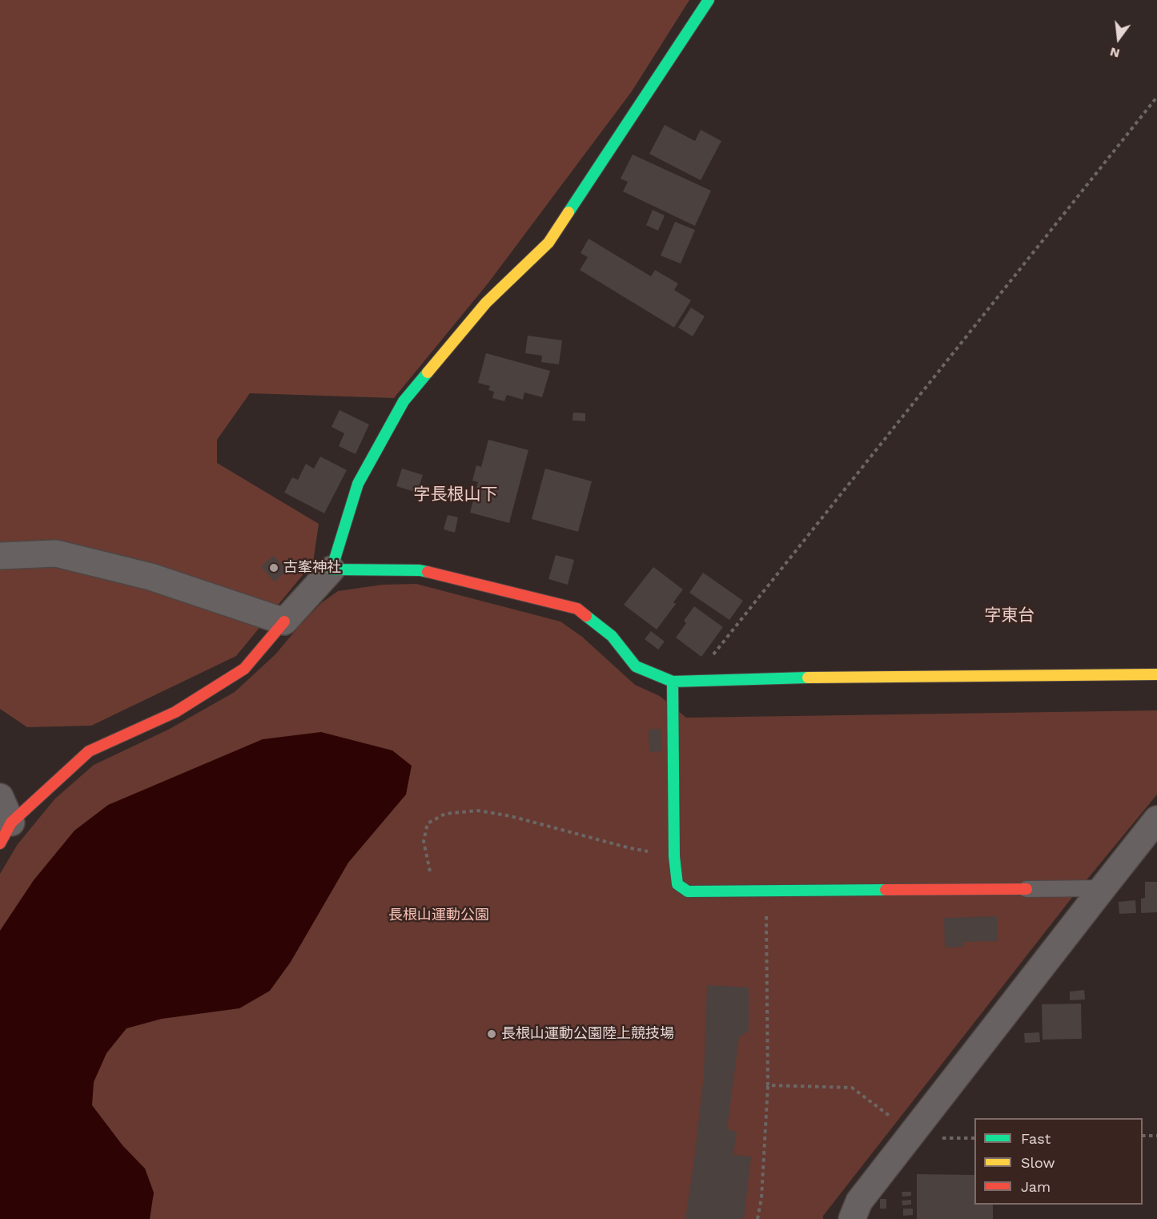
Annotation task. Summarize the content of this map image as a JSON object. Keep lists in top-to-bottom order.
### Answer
{
  "districts": ["字長根山下", "字東台"],
  "parks": ["長根山運動公園"],
  "places": ["古峯神社", "長根山運動公園陸上競技場"],
  "legend": ["Fast", "Slow", "Jam"],
  "north": "bottom"
}
